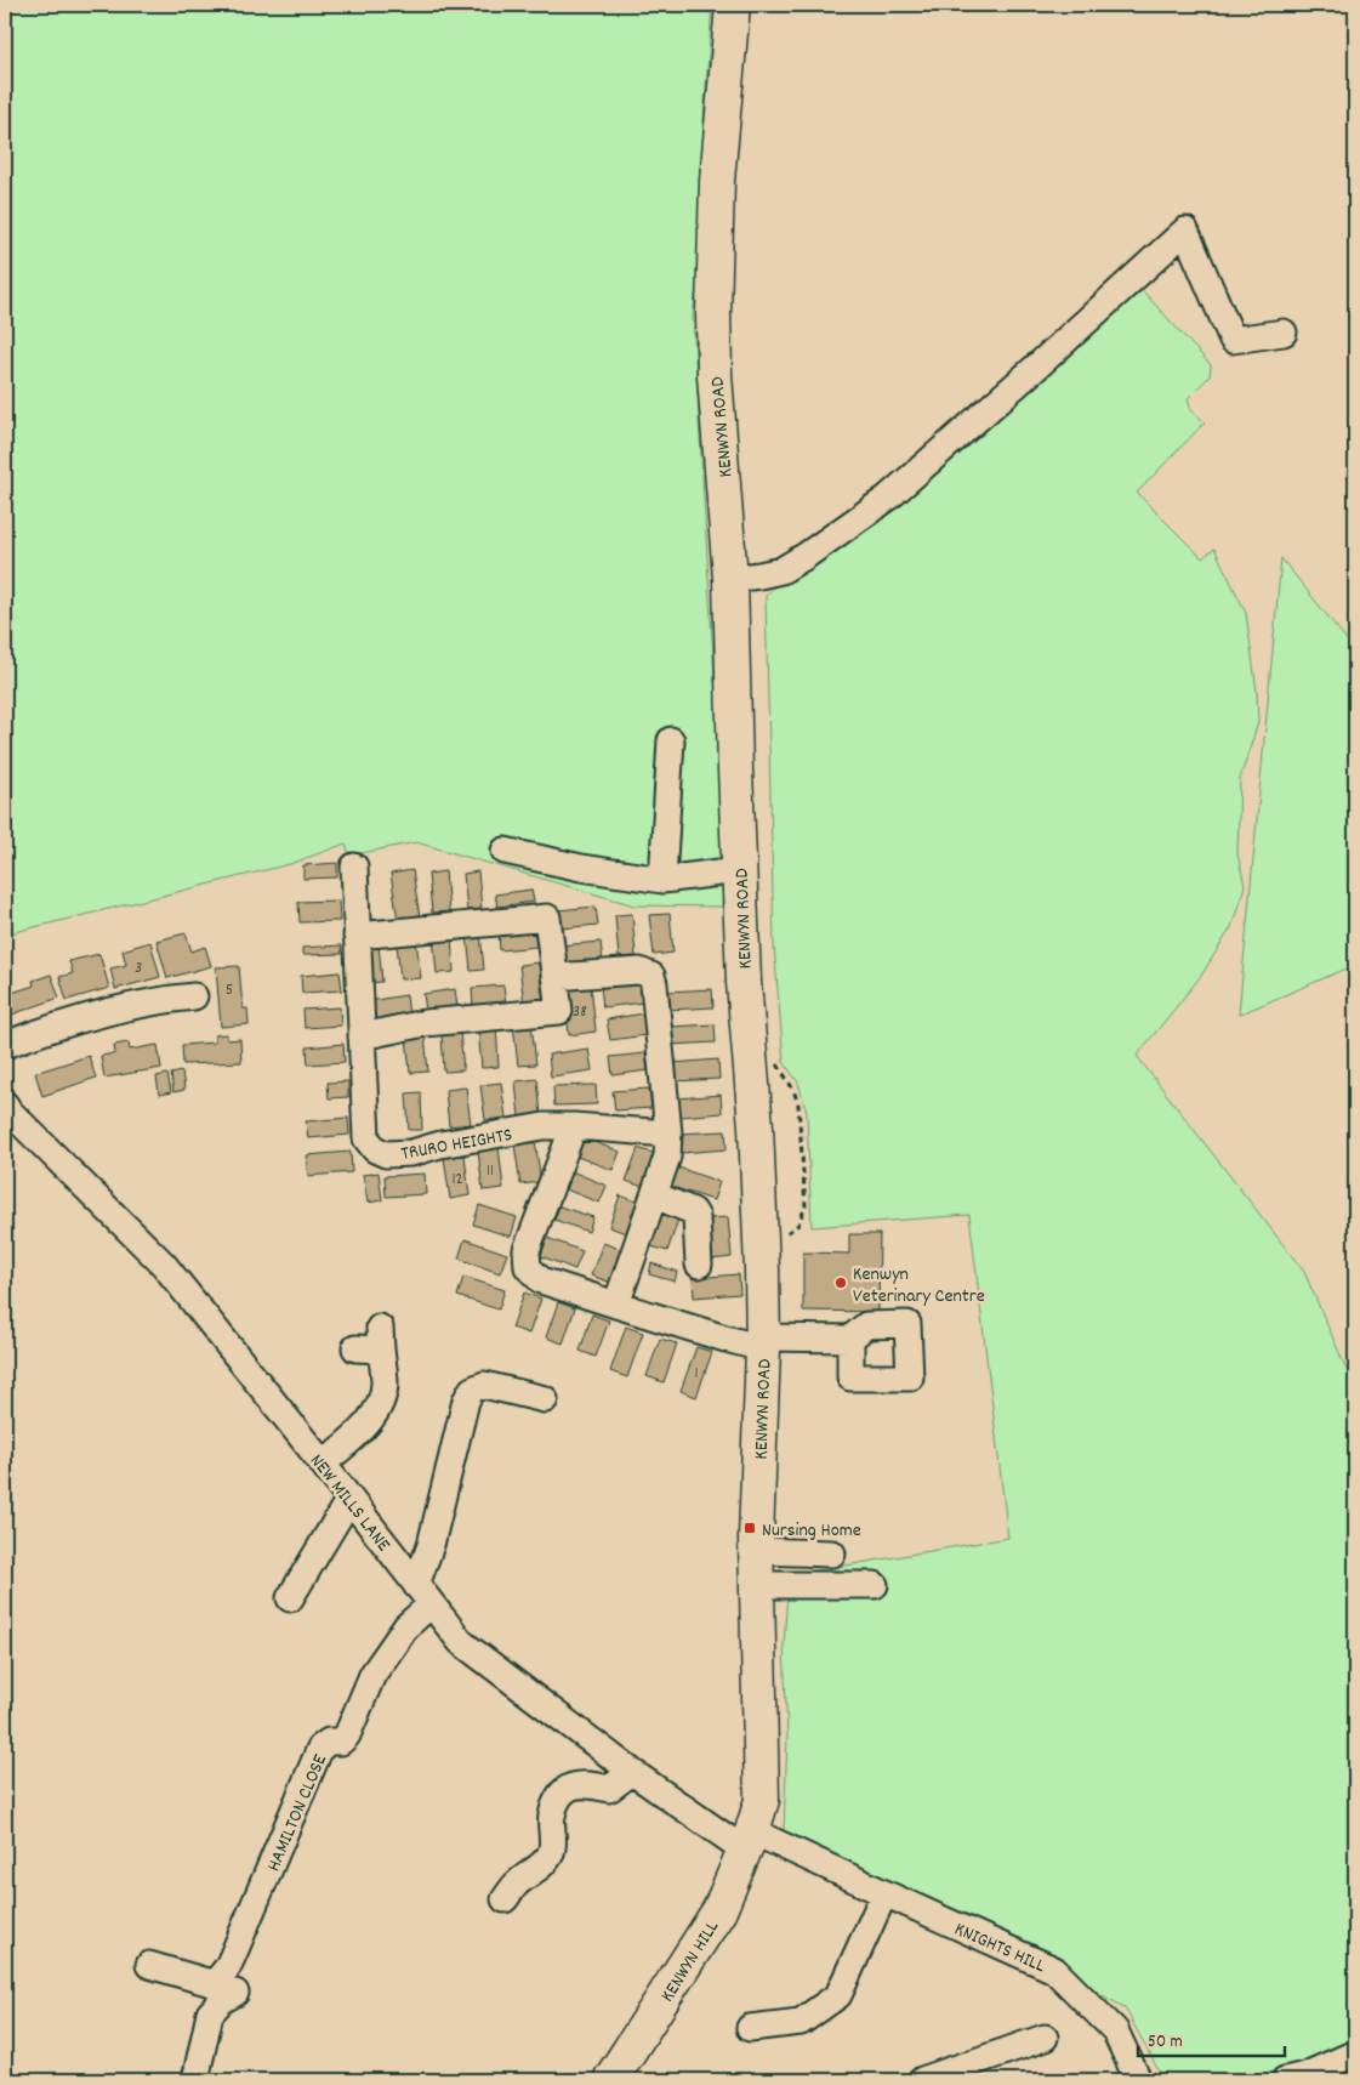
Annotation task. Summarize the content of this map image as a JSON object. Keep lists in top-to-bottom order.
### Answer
{
  "streets": {
    "main road": ["KENWYN ROAD", "KENWYN HILL"],
    "street": [
      "TRURO HEIGHTS",
      "NEW MILLS LANE",
      "HAMILTON CLOSE",
      "KNIGHTS HILL"
    ]
  },
  "crossings": [
    ["KENWYN ROAD", "NEW MILLS LANE"],
    ["KENWYN ROAD", "KNIGHTS HILL"],
    ["KENWYN ROAD", "KENWYN HILL"],
    ["NEW MILLS LANE", "HAMILTON CLOSE"],
    ["NEW MILLS LANE", "KNIGHTS HILL"],
    ["NEW MILLS LANE", "KENWYN HILL"],
    ["KNIGHTS HILL", "KENWYN HILL"]
  ],
  "places": {
    "other": ["Kenwyn Veterinary Centre"],
    "transit": ["Nursing Home"]
  },
  "house_numbers": [
    "3",
    "5",
    "38",
    "11",
    "12",
    "1"
  ],
  "scale_bar": "50 m"
}
